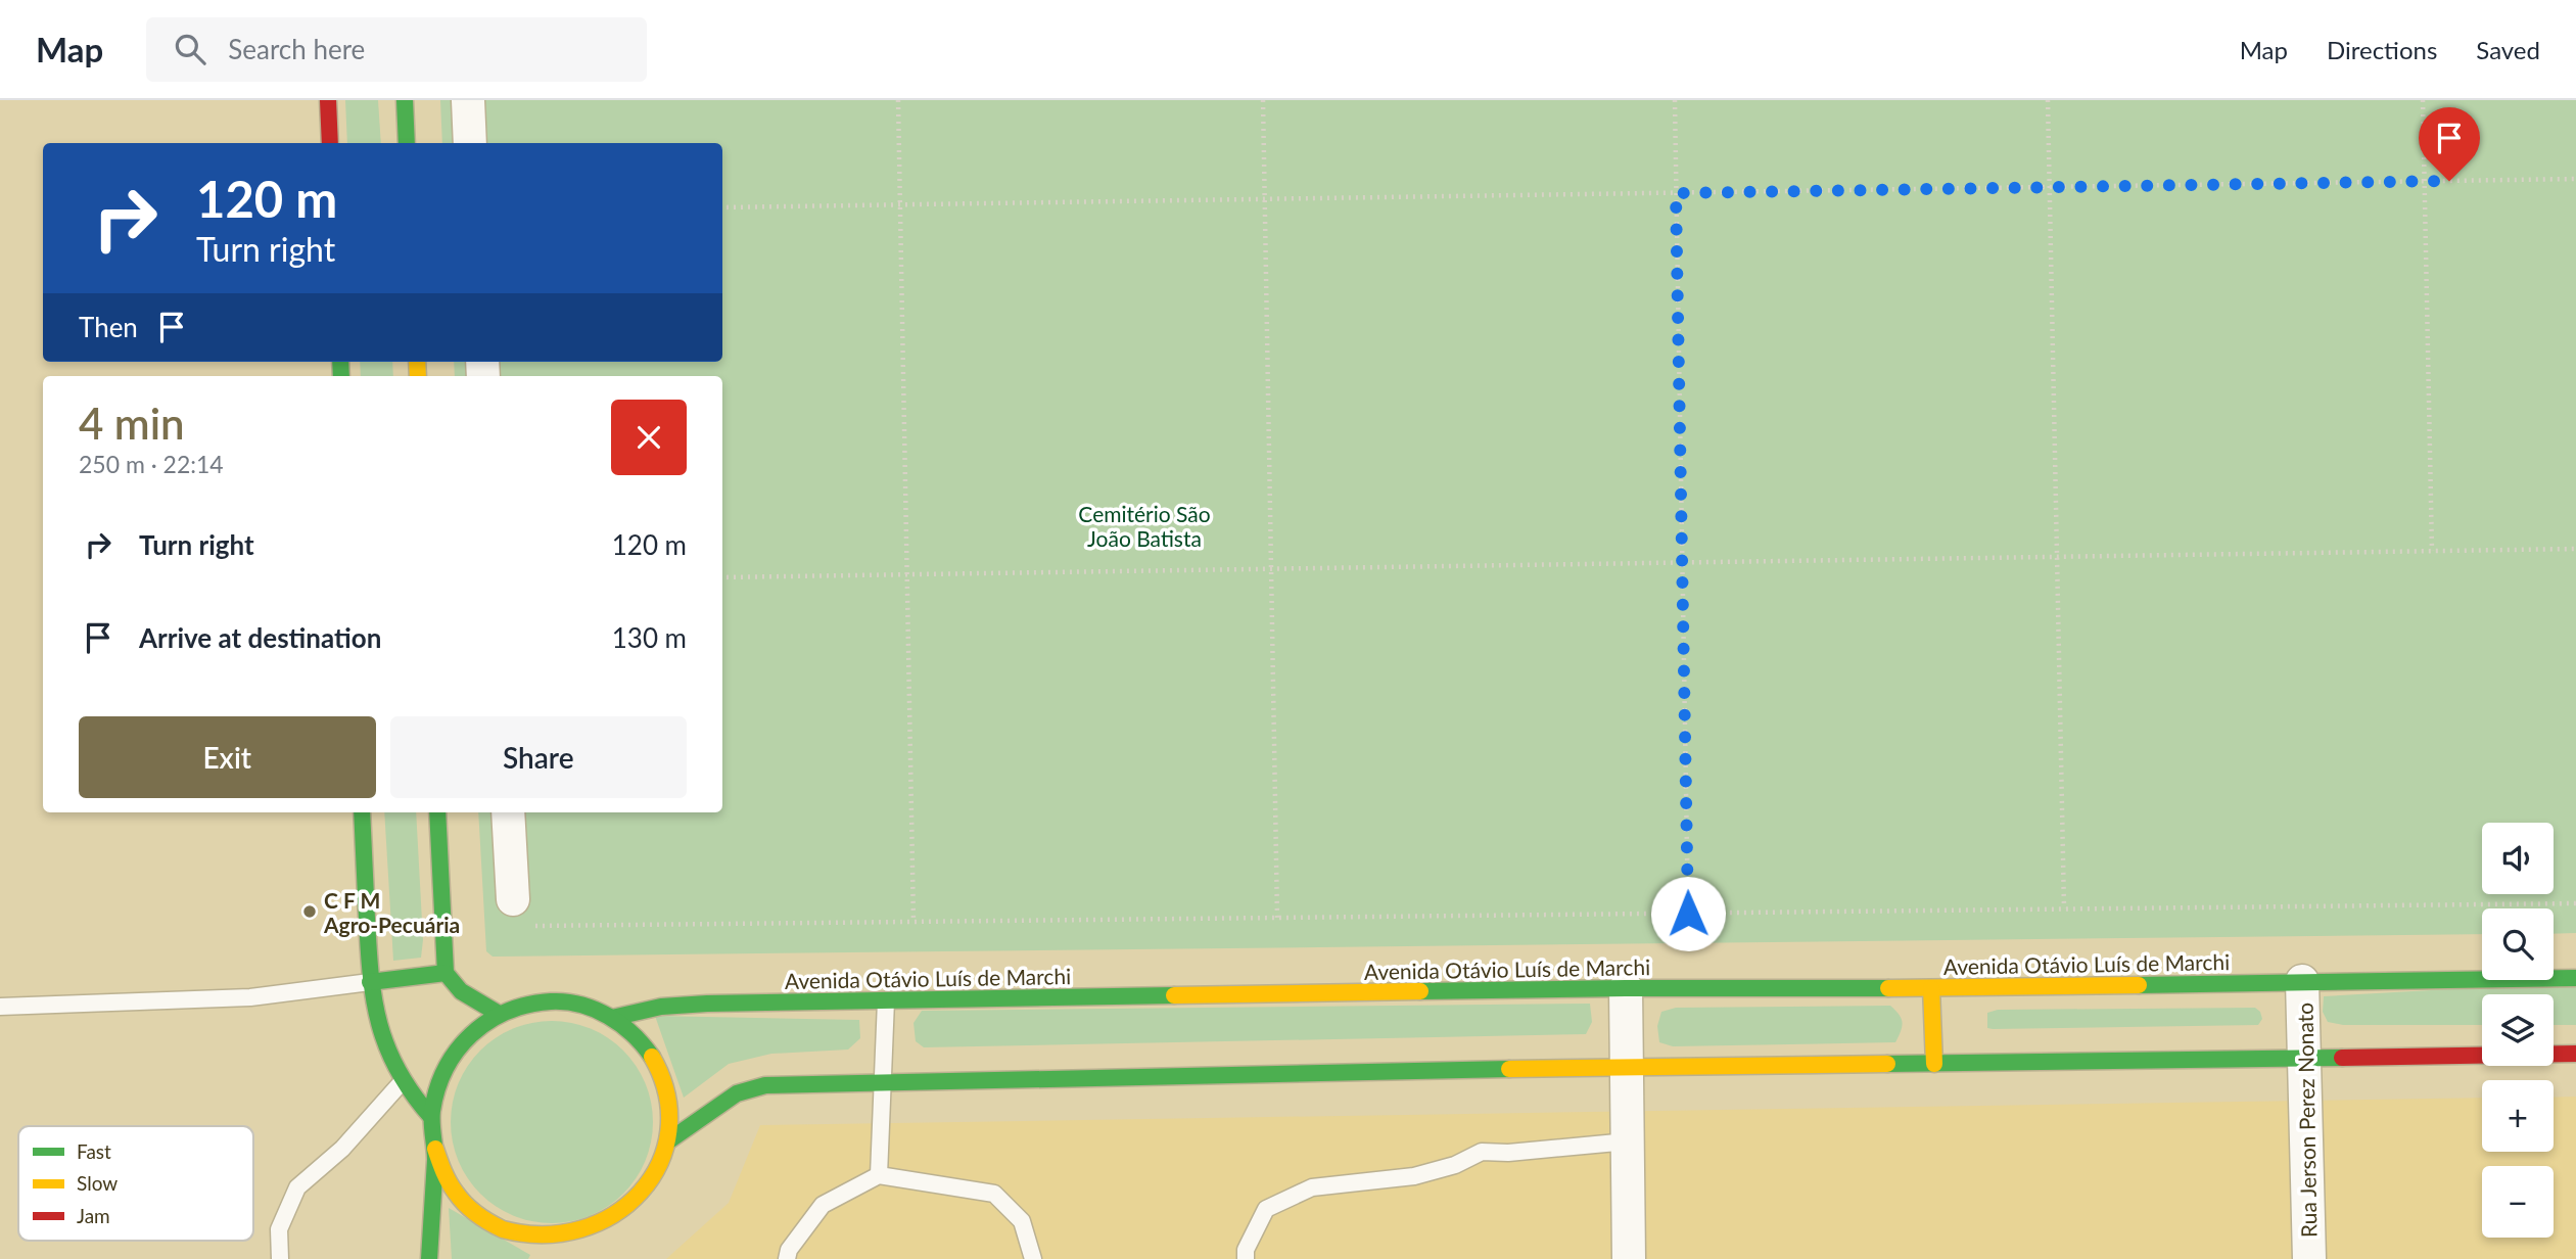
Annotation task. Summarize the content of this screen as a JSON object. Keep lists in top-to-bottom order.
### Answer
{
  "streets": {
    "main road": ["Avenida Otávio Luís de Marchi"],
    "street": ["Rua Jerson Perez Nonato"]
  },
  "crossings": [
    ["Avenida Otávio Luís de Marchi", "Rua Jerson Perez Nonato"]
  ],
  "parks": ["Cemitério São João Batista"],
  "places": ["C F M Agro-Pecuária"],
  "legend": ["Fast", "Slow", "Jam"],
  "page": {
    "header": "Map",
    "search": "Search here",
    "nav": ["Map", "Directions", "Saved"],
    "turn": ["120 m", "Turn right"],
    "then": "Then",
    "heading": ["4 min", "250 m · 22:14"],
    "list": [
      {
        "name": "Turn right",
        "value": "120 m"
      },
      {
        "name": "Arrive at destination",
        "value": "130 m"
      }
    ],
    "buttons": ["Exit", "Share"],
    "map_buttons": ["+", "−"]
  }
}
